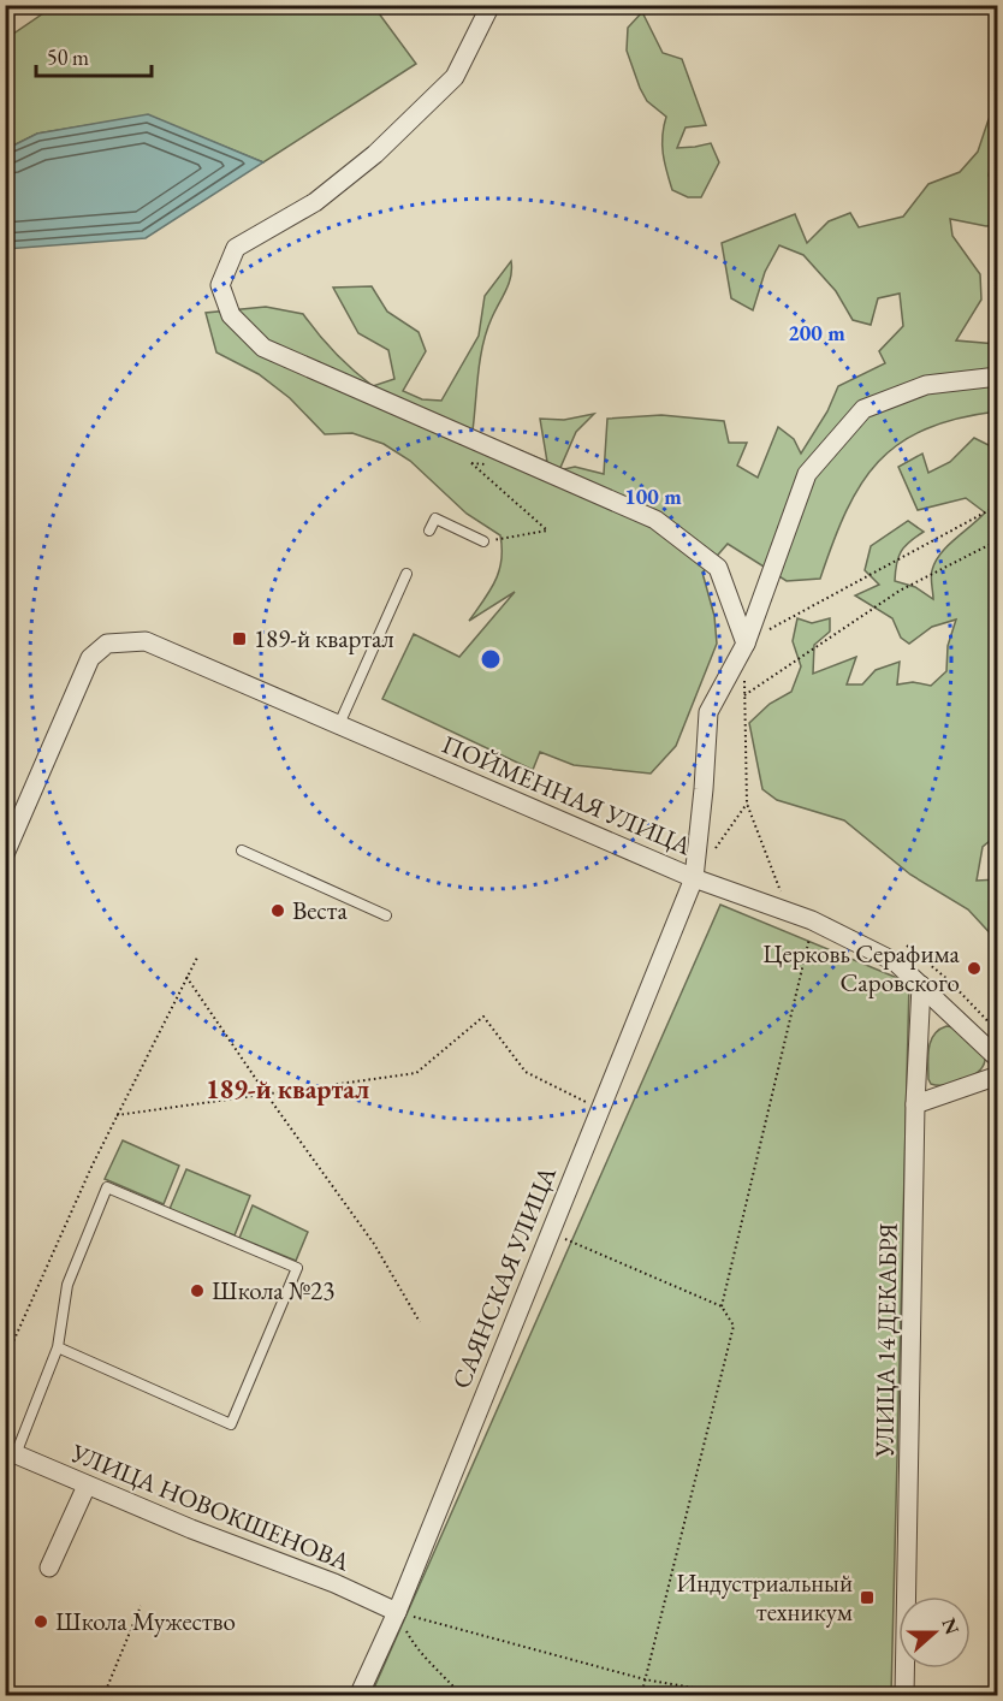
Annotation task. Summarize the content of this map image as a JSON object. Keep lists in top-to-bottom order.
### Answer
{
  "streets": {
    "street": [
      "ПОЙМЕННАЯ УЛИЦА",
      "САЯНСКАЯ УЛИЦА",
      "УЛИЦА 14 ДЕКАБРЯ",
      "УЛИЦА НОВОКШЕНОВА"
    ]
  },
  "crossings": [
    ["ПОЙМЕННАЯ УЛИЦА", "САЯНСКАЯ УЛИЦА"],
    ["ПОЙМЕННАЯ УЛИЦА", "УЛИЦА 14 ДЕКАБРЯ"],
    ["САЯНСКАЯ УЛИЦА", "УЛИЦА НОВОКШЕНОВА"]
  ],
  "districts": ["189-й квартал"],
  "places": {
    "transit": ["189-й квартал", "Индустриальный техникум"],
    "other": [
      "Веста",
      "Церковь Серафима Саровского",
      "Школа №23",
      "Школа Мужество"
    ]
  },
  "scale_bar": "50 m",
  "north": "right",
  "rings": ["200 m", "100 m"]
}
